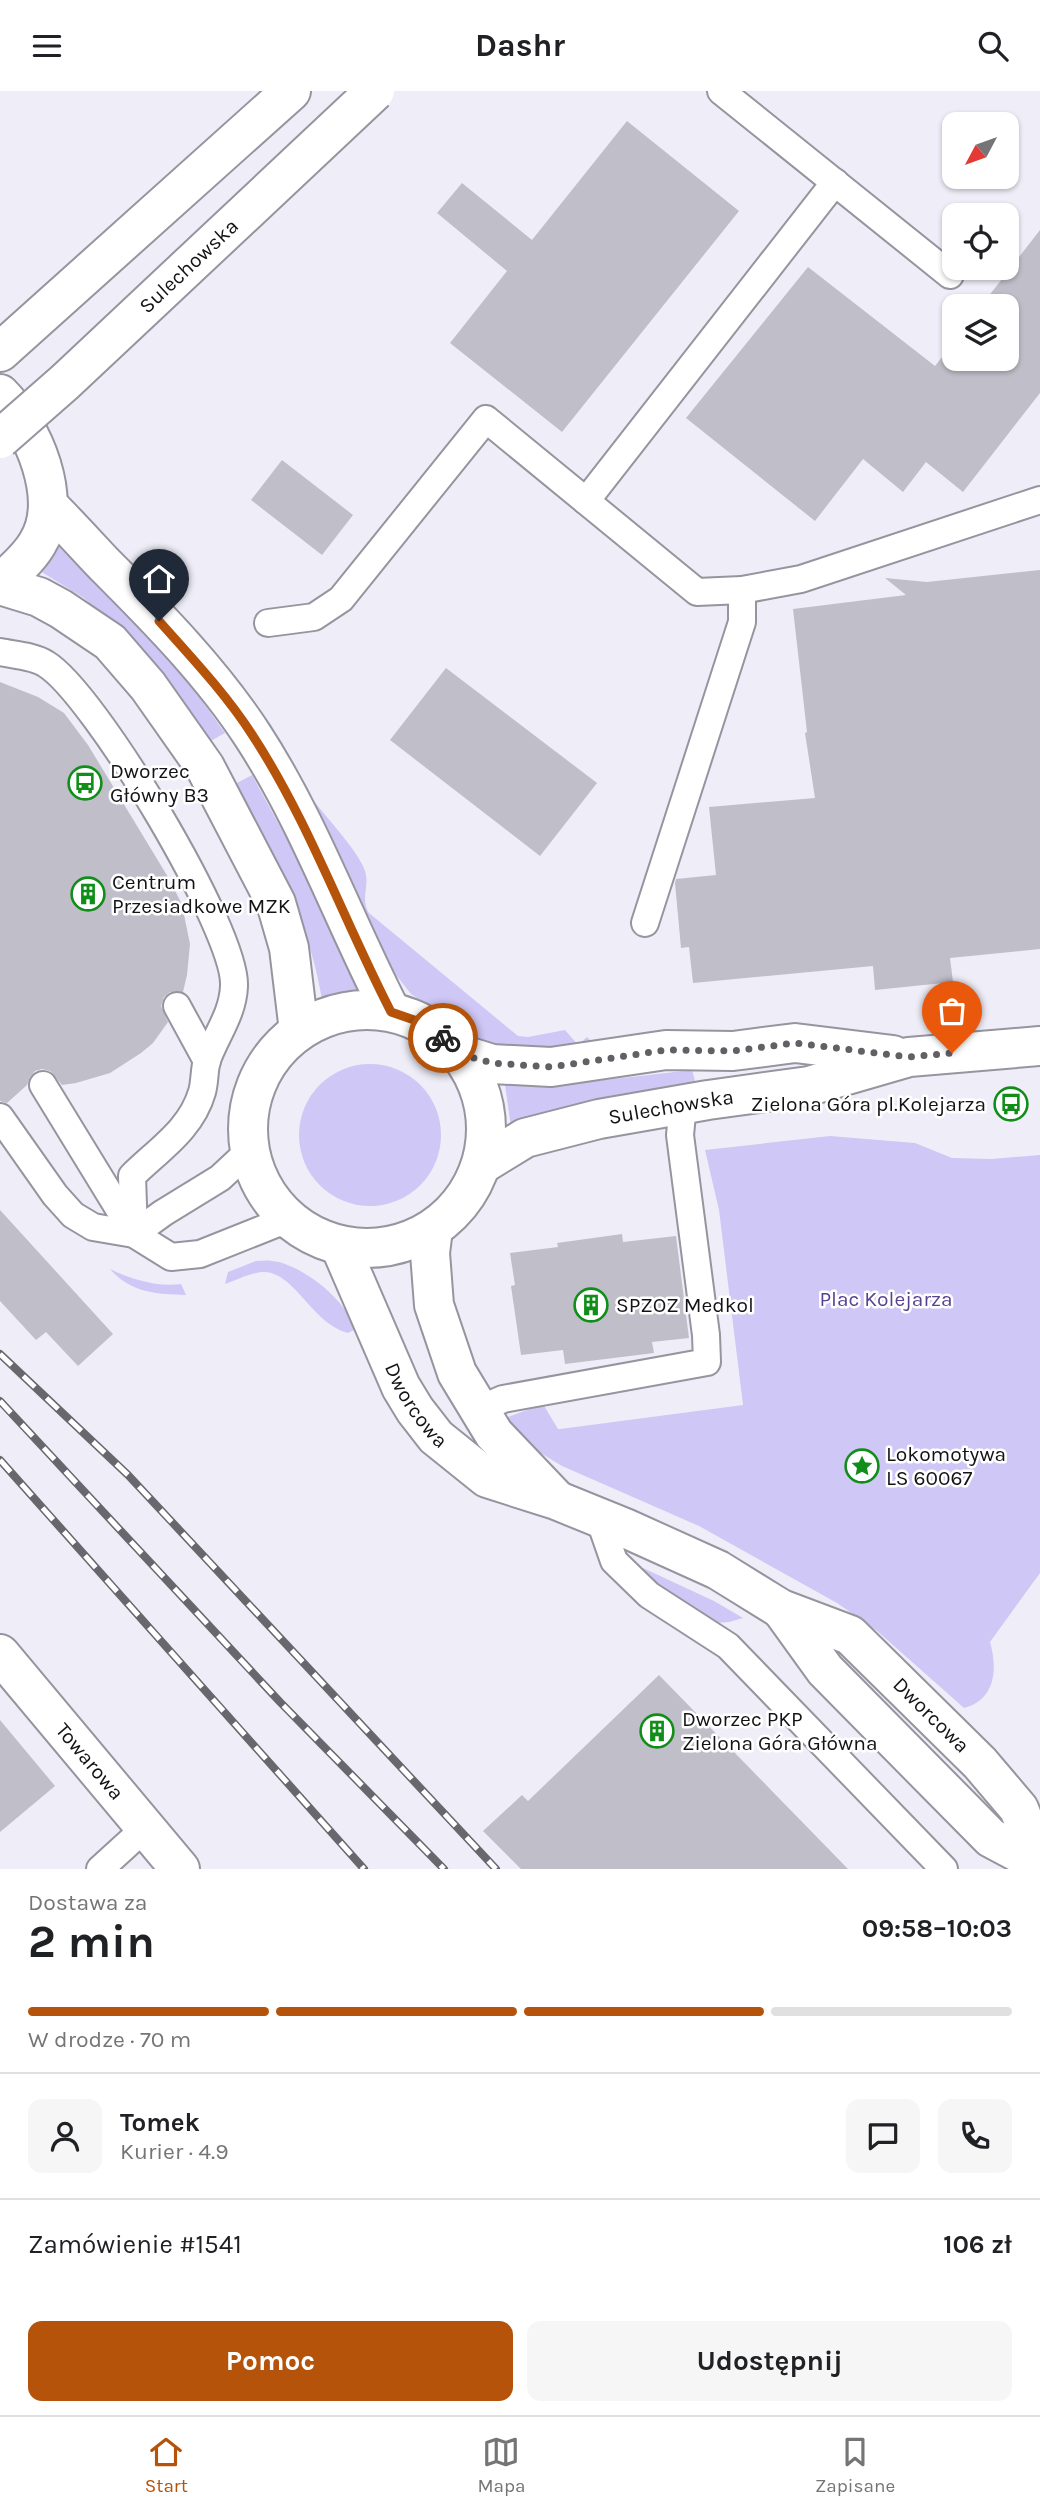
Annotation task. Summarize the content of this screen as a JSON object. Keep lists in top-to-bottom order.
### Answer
{
  "streets": {
    "street": ["Sulechowska", "Dworcowa", "Towarowa"]
  },
  "crossings": [
    ["Sulechowska", "Dworcowa"]
  ],
  "parks": ["Plac Kolejarza"],
  "places": {
    "bus stop": ["Dworzec Główny B3", "Zielona Góra pl.Kolejarza"],
    "building": ["Centrum Przesiadkowe MZK", "SPZOZ Medkol", "Dworzec PKP Zielona Góra Główna"],
    "place": ["Lokomotywa LS 60067"]
  },
  "north": "bottom left",
  "page": {
    "header": "Dashr",
    "heading": ["2 min", "Dostawa za", "09:58–10:03"],
    "panel": [
      "Tomek",
      "Kurier · 4.9",
      "Zamówienie #1541",
      "106 zł"
    ],
    "bar": "W drodze · 70 m",
    "buttons": ["Pomoc", "Udostępnij"],
    "tabs": ["Start", "Mapa", "Zapisane"]
  }
}
